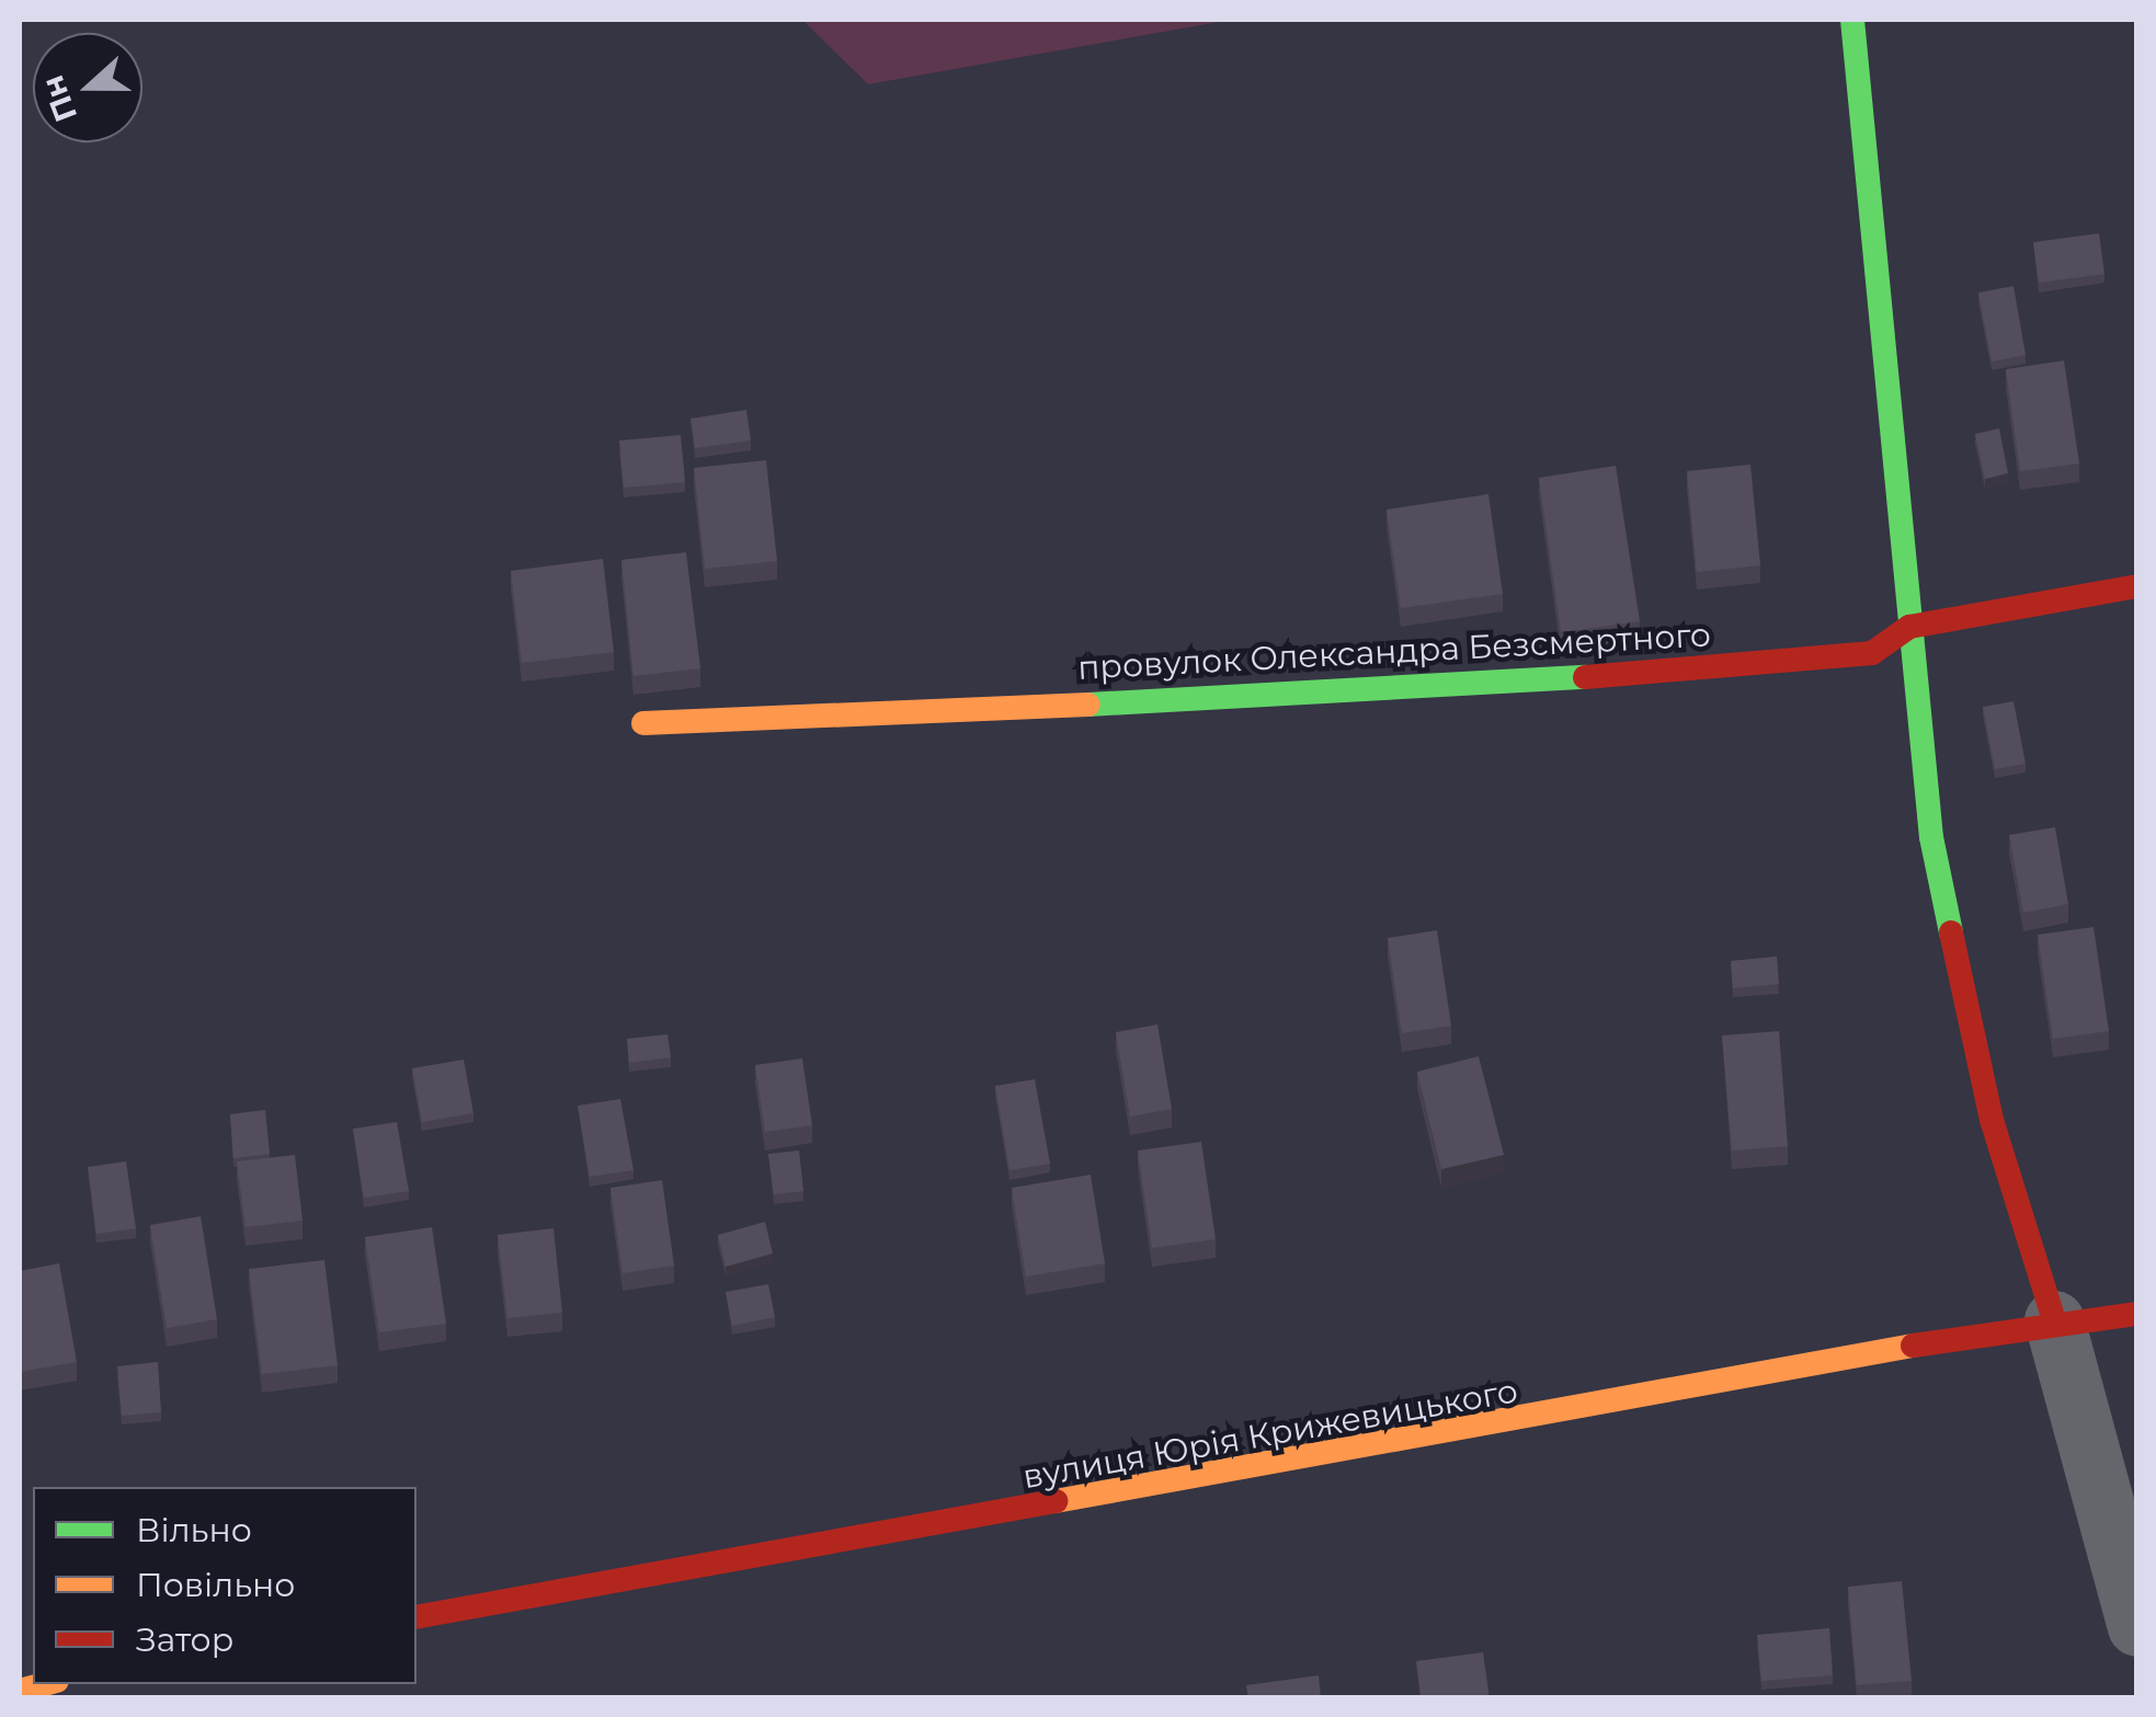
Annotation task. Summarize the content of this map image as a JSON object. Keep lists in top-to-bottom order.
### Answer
{
  "streets": {
    "street": ["провулок Олександра Безсмертного", "вулиця Юрія Крижевицького"]
  },
  "legend": ["Вільно", "Повільно", "Затор"],
  "north": "left"
}
